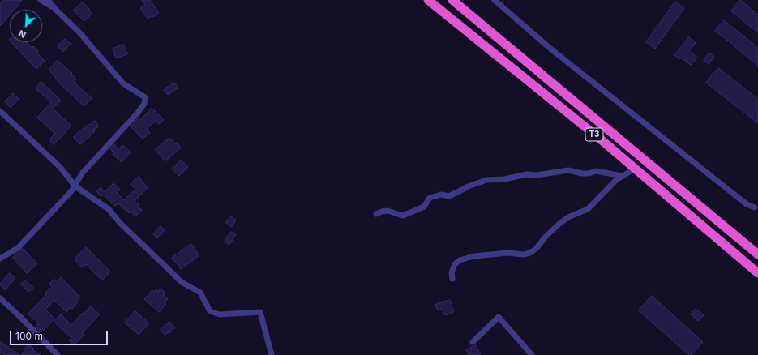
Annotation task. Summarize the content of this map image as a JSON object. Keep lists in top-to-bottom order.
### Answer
{
  "streets": {
    "highway": ["T3"]
  },
  "scale_bar": "100 m",
  "north": "bottom left"
}
